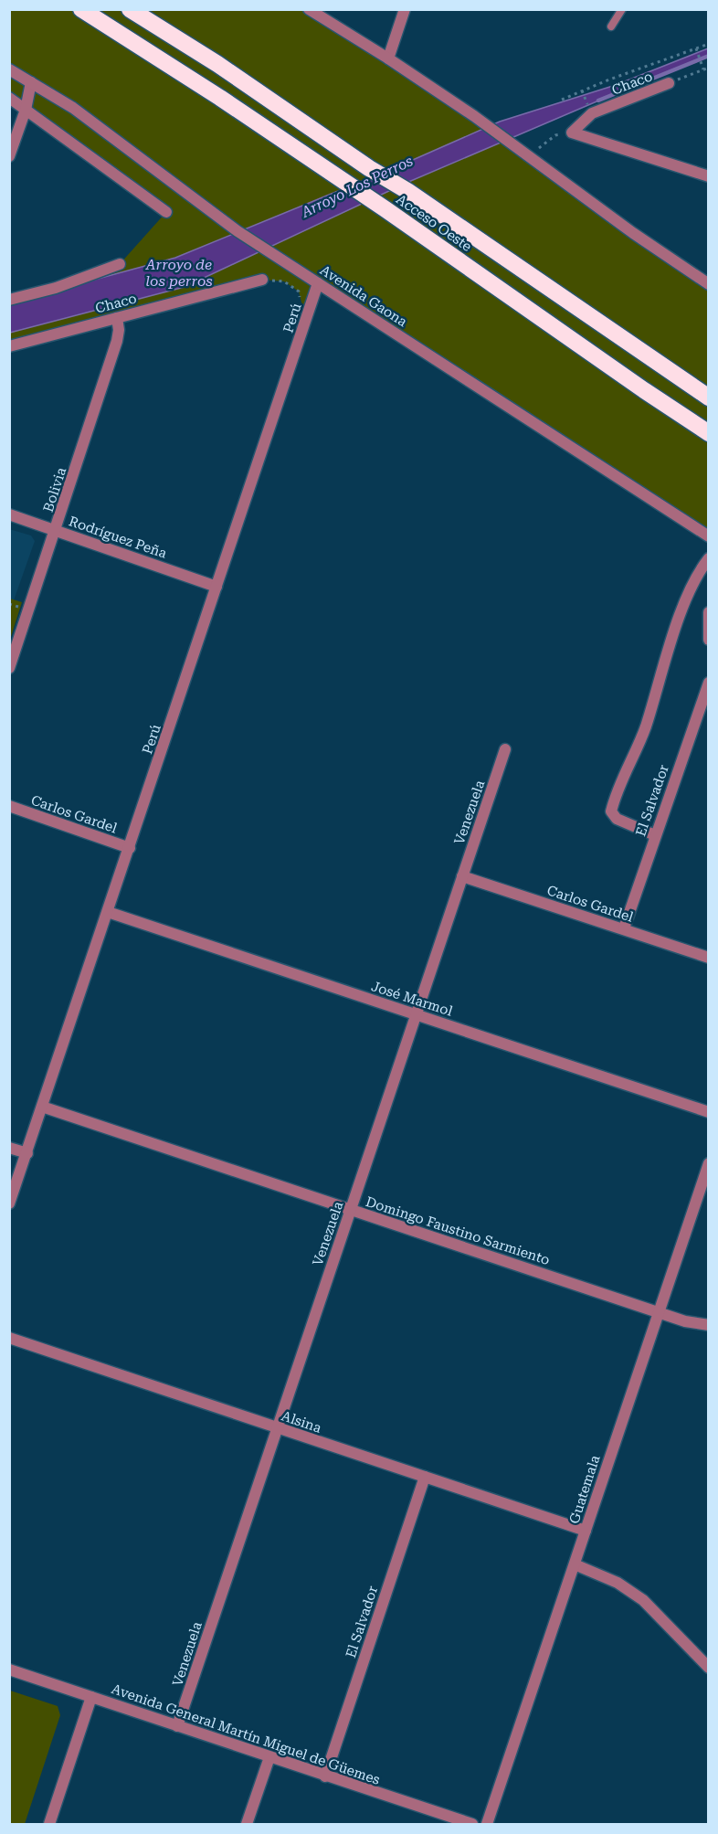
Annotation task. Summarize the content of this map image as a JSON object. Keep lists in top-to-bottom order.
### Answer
{
  "streets": {
    "highway": ["Acceso Oeste"],
    "street": [
      "Chaco",
      "Avenida Gaona",
      "Perú",
      "Bolivia",
      "Rodríguez Peña",
      "El Salvador",
      "Venezuela",
      "Carlos Gardel",
      "José Marmol",
      "Domingo Faustino Sarmiento",
      "Alsina",
      "Guatemala",
      "Avenida General Martín Miguel de Güemes"
    ]
  },
  "crossings": [
    ["Chaco", "Bolivia"],
    ["Avenida Gaona", "Perú"],
    ["Perú", "Rodríguez Peña"],
    ["Perú", "Carlos Gardel"],
    ["Perú", "José Marmol"],
    ["Perú", "Domingo Faustino Sarmiento"],
    ["Bolivia", "Rodríguez Peña"],
    ["El Salvador", "Carlos Gardel"],
    ["El Salvador", "Alsina"],
    ["El Salvador", "Avenida General Martín Miguel de Güemes"],
    ["Venezuela", "Carlos Gardel"],
    ["Venezuela", "José Marmol"],
    ["Venezuela", "Domingo Faustino Sarmiento"],
    ["Venezuela", "Alsina"],
    ["Venezuela", "Avenida General Martín Miguel de Güemes"],
    ["Domingo Faustino Sarmiento", "Guatemala"],
    ["Alsina", "Guatemala"]
  ],
  "water": ["Arroyo Los Perros", "Arroyo de los perros"]
}
